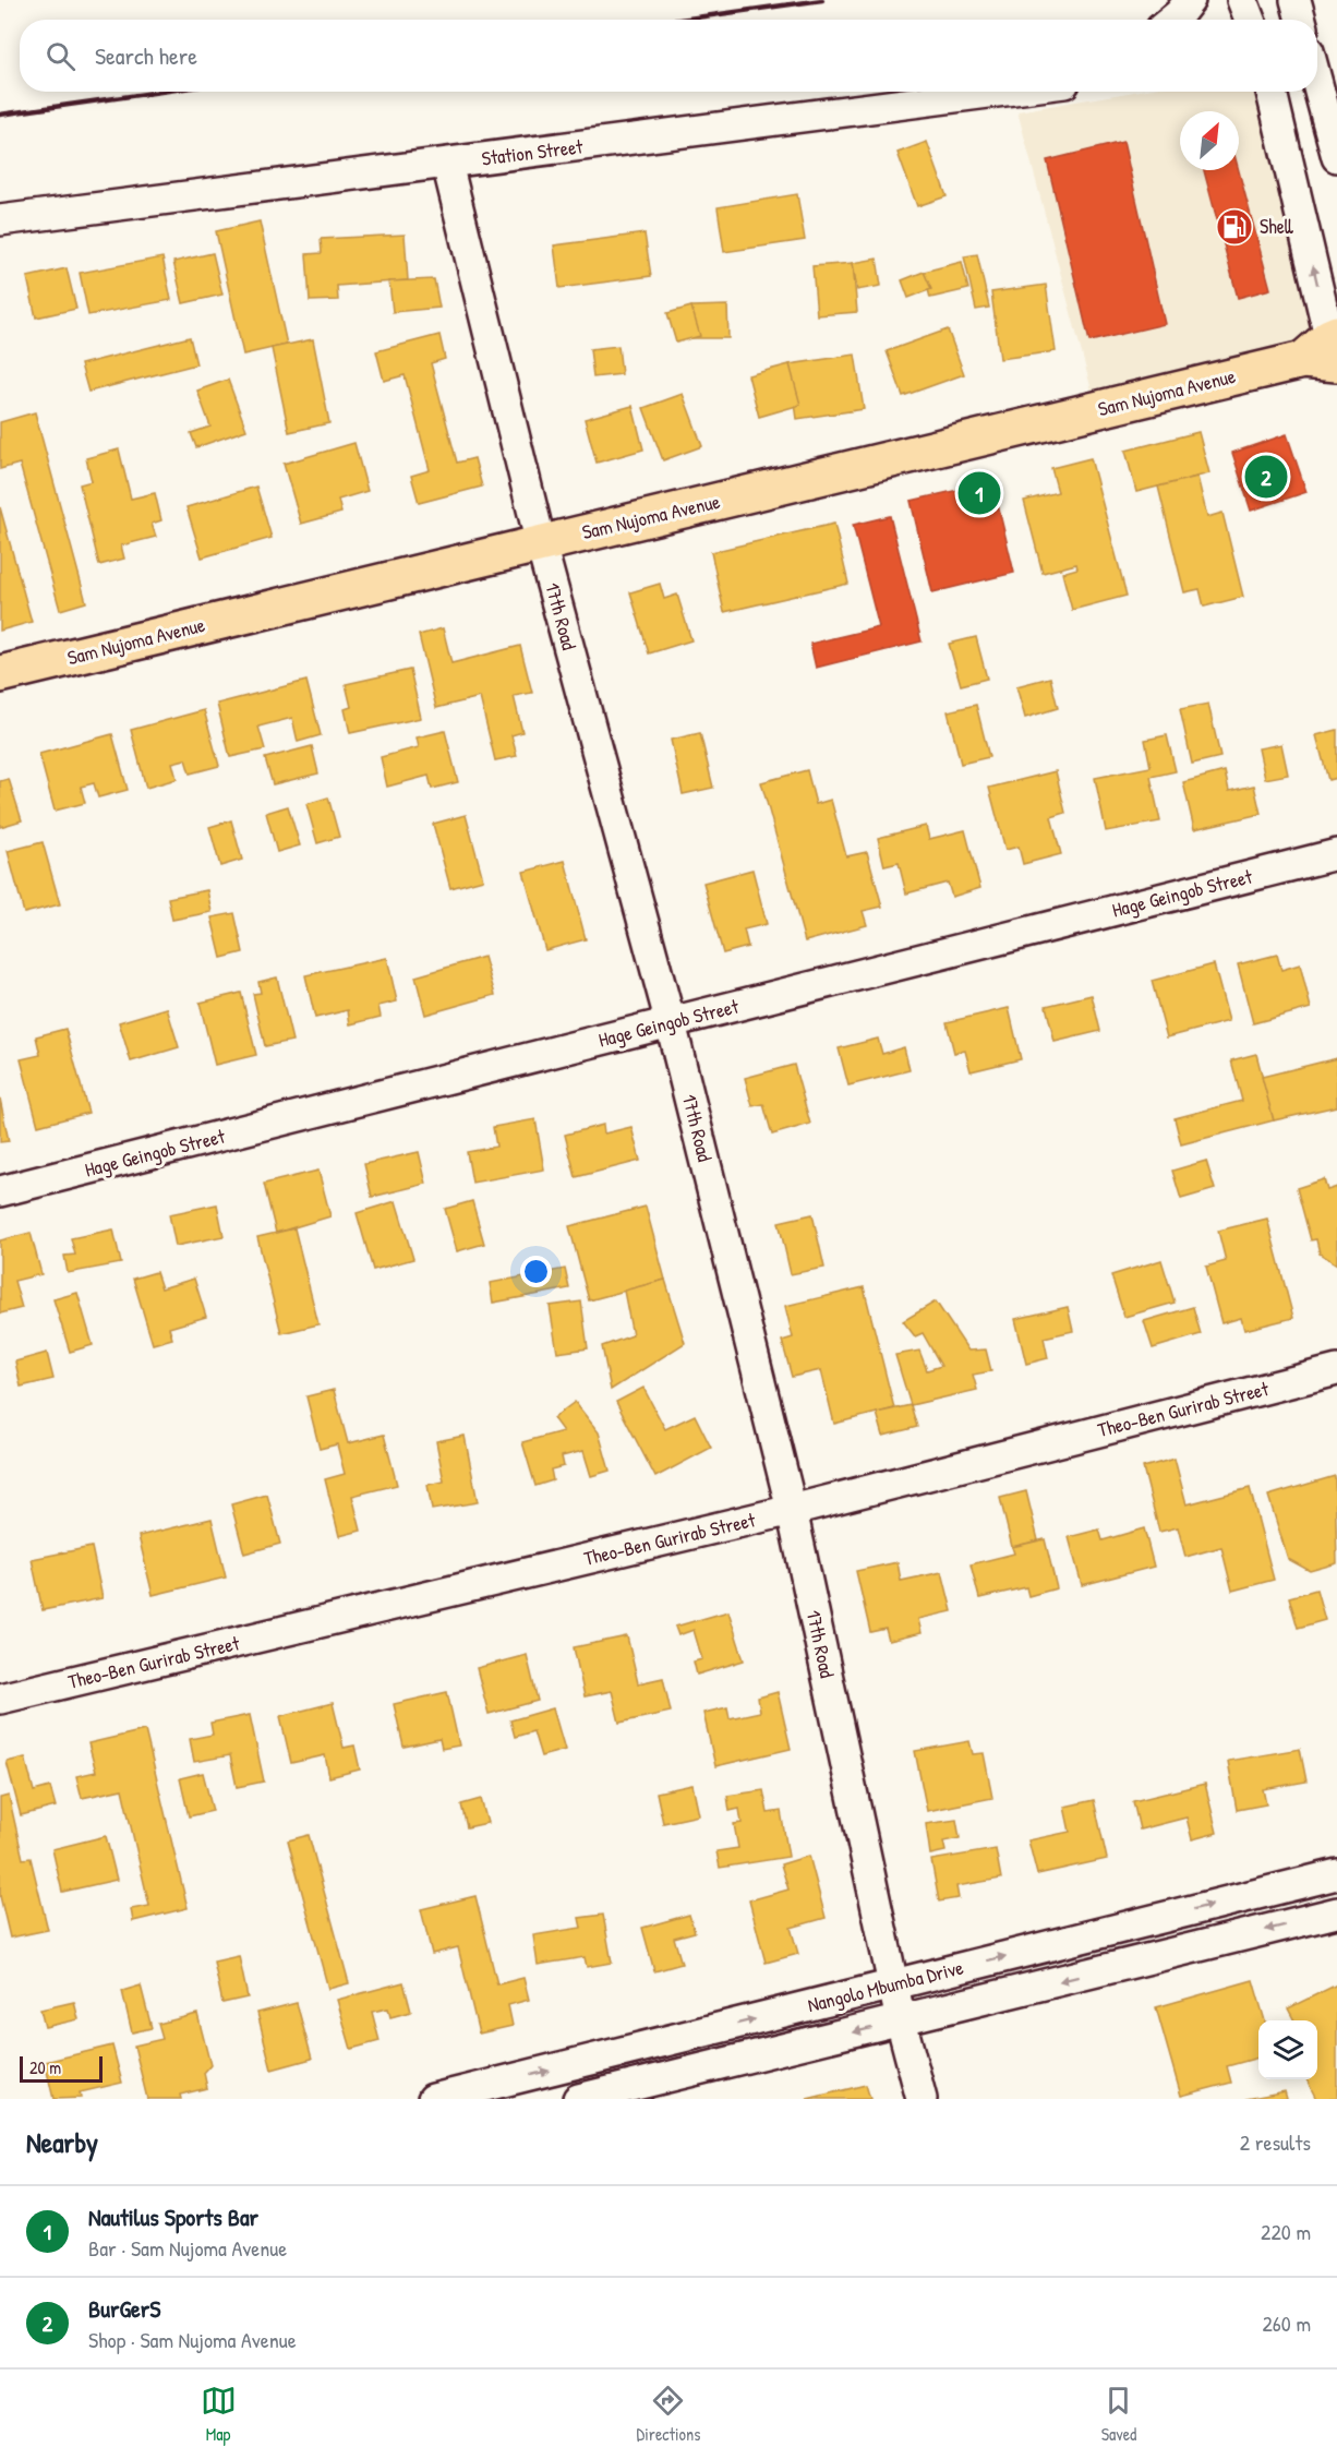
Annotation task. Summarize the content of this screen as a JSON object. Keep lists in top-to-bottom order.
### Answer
{
  "streets": {
    "main road": ["Sam Nujoma Avenue"],
    "street": [
      "Station Street",
      "17th Road",
      "Hage Geingob Street",
      "Theo-Ben Gurirab Street",
      "Nangolo Mbumba Drive"
    ]
  },
  "crossings": [
    ["Station Street", "17th Road"],
    ["Sam Nujoma Avenue", "17th Road"],
    ["17th Road", "Hage Geingob Street"],
    ["17th Road", "Theo-Ben Gurirab Street"],
    ["17th Road", "Nangolo Mbumba Drive"]
  ],
  "places": {
    "fuel station": ["Shell"]
  },
  "scale_bar": "20 m",
  "north": "top right",
  "page": {
    "search": "Search here",
    "pins": ["2", "1"],
    "scale": "20 m",
    "heading": ["Nearby", "2 results"],
    "list": [
      {
        "mark": "1",
        "name": "Nautilus Sports Bar",
        "note": "Bar · Sam Nujoma Avenue",
        "value": "220 m"
      },
      {
        "mark": "2",
        "name": "BurGerS",
        "note": "Shop · Sam Nujoma Avenue",
        "value": "260 m"
      }
    ],
    "nav": ["Map", "Directions", "Saved"]
  }
}
